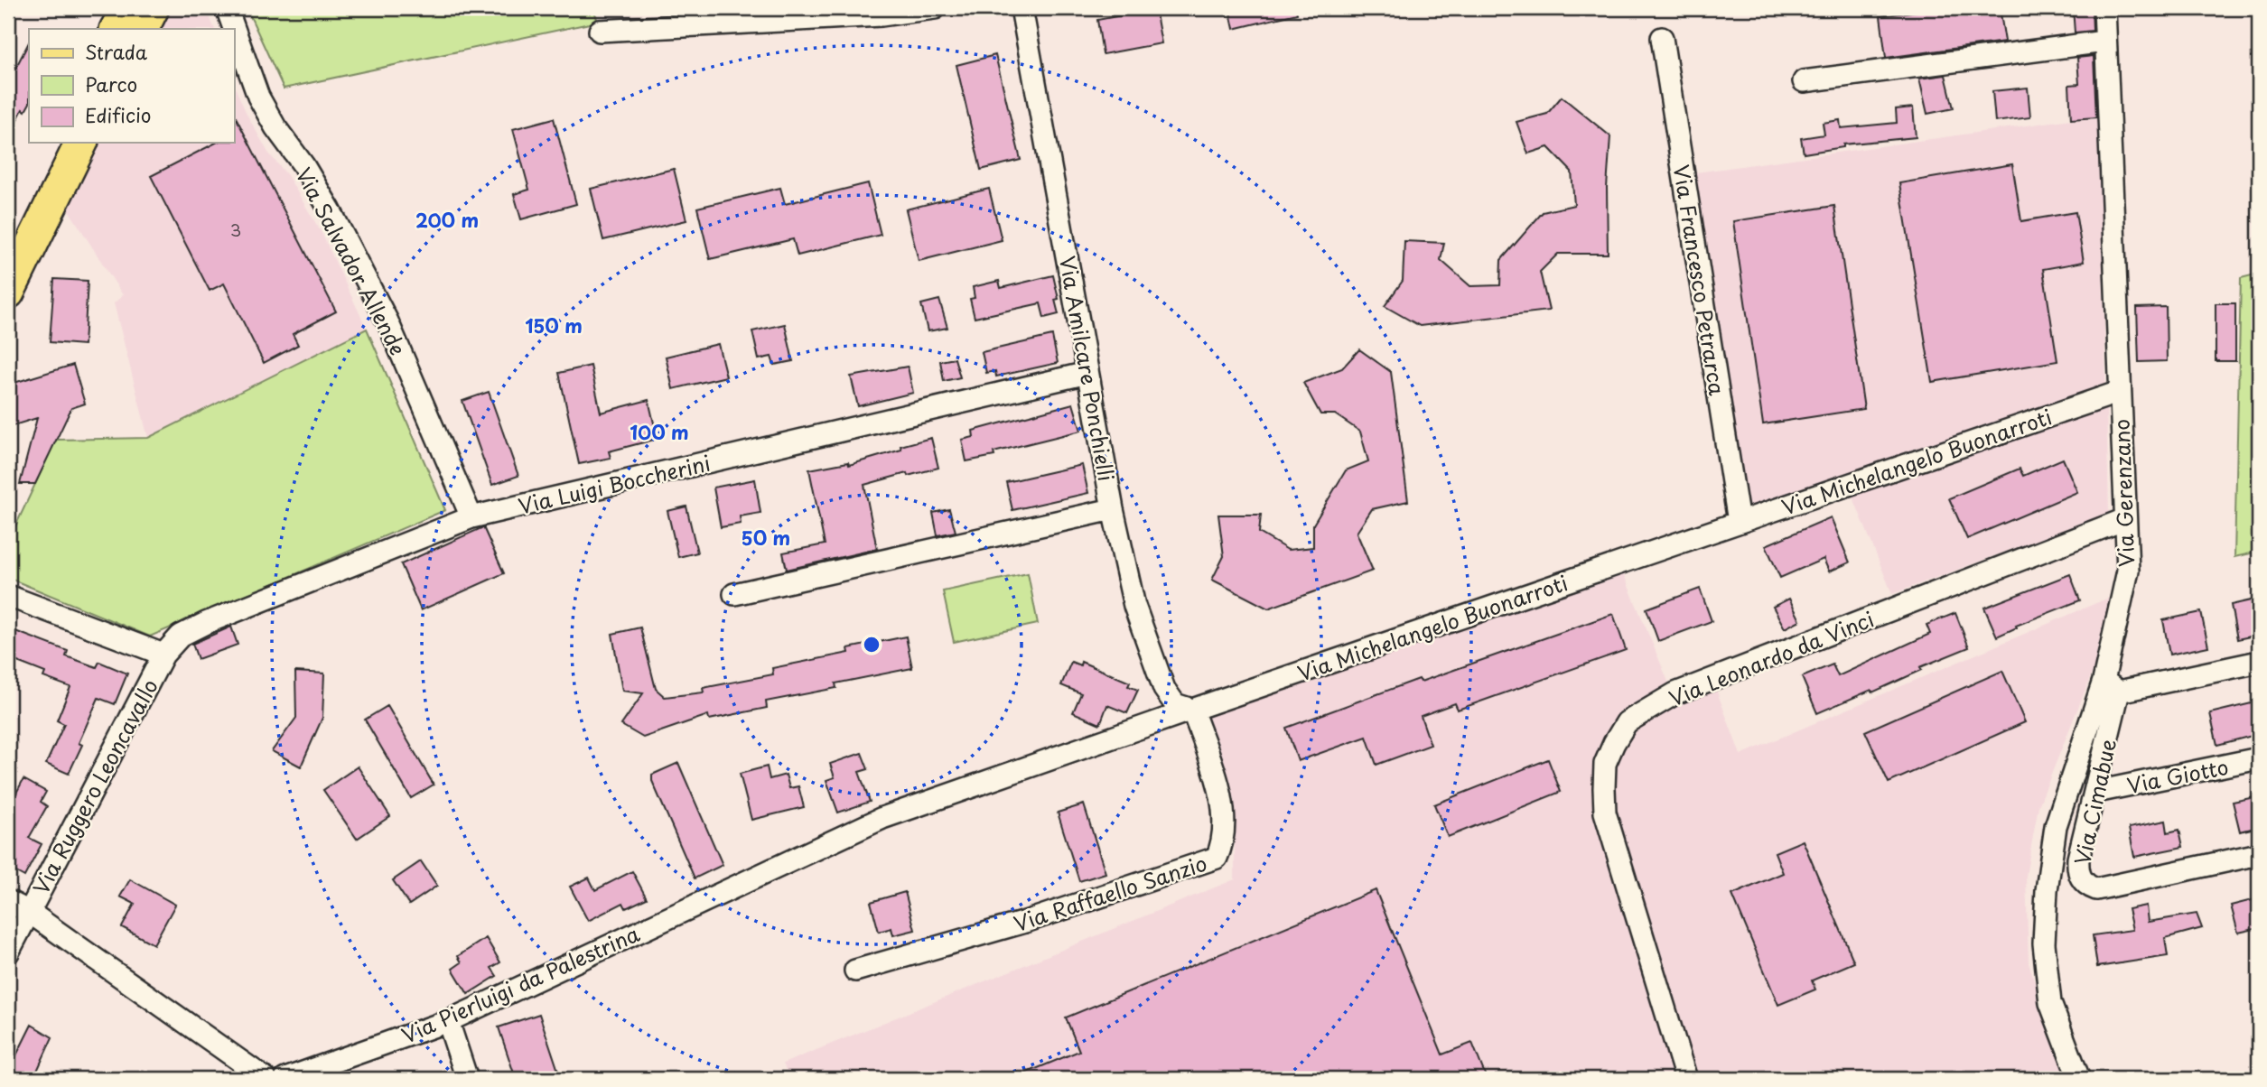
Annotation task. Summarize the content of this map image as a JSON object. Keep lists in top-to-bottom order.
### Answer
{
  "streets": {
    "street": [
      "Via Salvador Allende",
      "Via Francesco Petrarca",
      "Via Amilcare Ponchielli",
      "Via Michelangelo Buonarroti",
      "Via Luigi Boccherini",
      "Via Gerenzano",
      "Via Leonardo da Vinci",
      "Via Giotto",
      "Via Ruggero Leoncavallo",
      "Via Cimabue",
      "Via Raffaello Sanzio",
      "Via Pierluigi da Palestrina"
    ]
  },
  "crossings": [
    ["Via Salvador Allende", "Via Luigi Boccherini"],
    ["Via Francesco Petrarca", "Via Michelangelo Buonarroti"],
    ["Via Amilcare Ponchielli", "Via Michelangelo Buonarroti"],
    ["Via Amilcare Ponchielli", "Via Luigi Boccherini"],
    ["Via Amilcare Ponchielli", "Via Raffaello Sanzio"],
    ["Via Michelangelo Buonarroti", "Via Gerenzano"],
    ["Via Michelangelo Buonarroti", "Via Raffaello Sanzio"],
    ["Via Michelangelo Buonarroti", "Via Pierluigi da Palestrina"],
    ["Via Luigi Boccherini", "Via Ruggero Leoncavallo"],
    ["Via Gerenzano", "Via Leonardo da Vinci"],
    ["Via Gerenzano", "Via Cimabue"],
    ["Via Giotto", "Via Cimabue"]
  ],
  "house_numbers": ["3"],
  "legend": ["Strada", "Parco", "Edificio"],
  "rings": [
    "200 m",
    "150 m",
    "100 m",
    "50 m"
  ]
}
